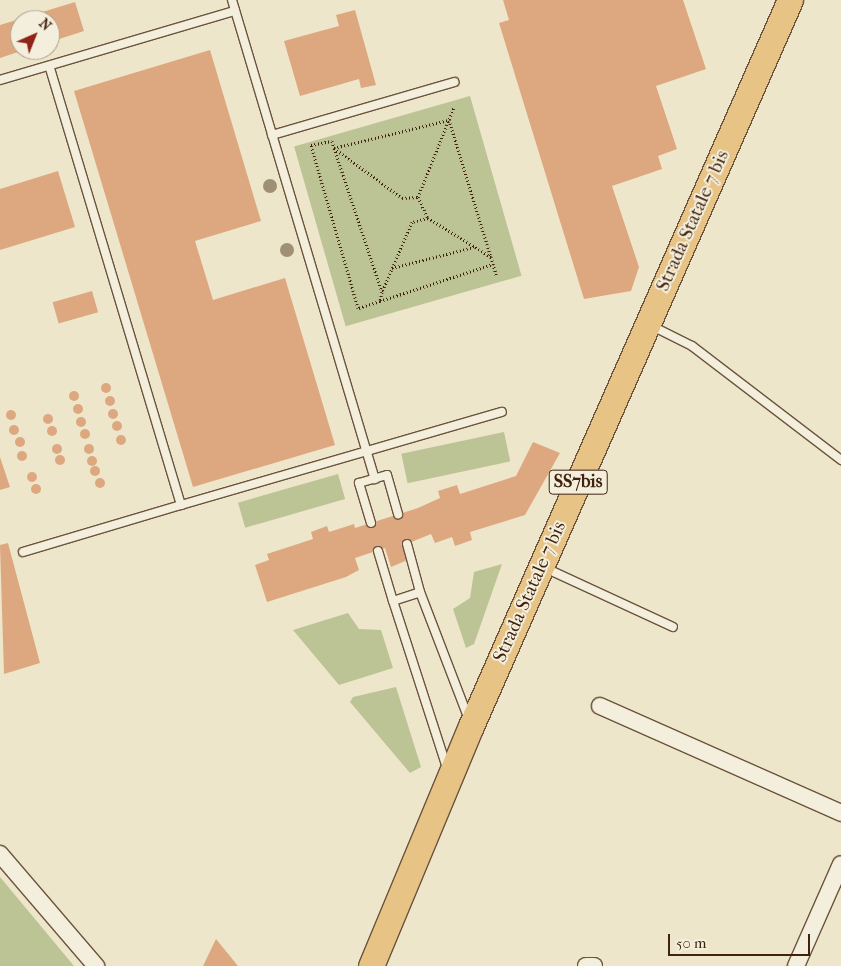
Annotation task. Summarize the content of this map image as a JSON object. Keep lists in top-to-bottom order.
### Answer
{
  "streets": {
    "main road": ["Strada Statale 7 bis", "SS7bis"]
  },
  "scale_bar": "50 m",
  "north": "top right"
}
